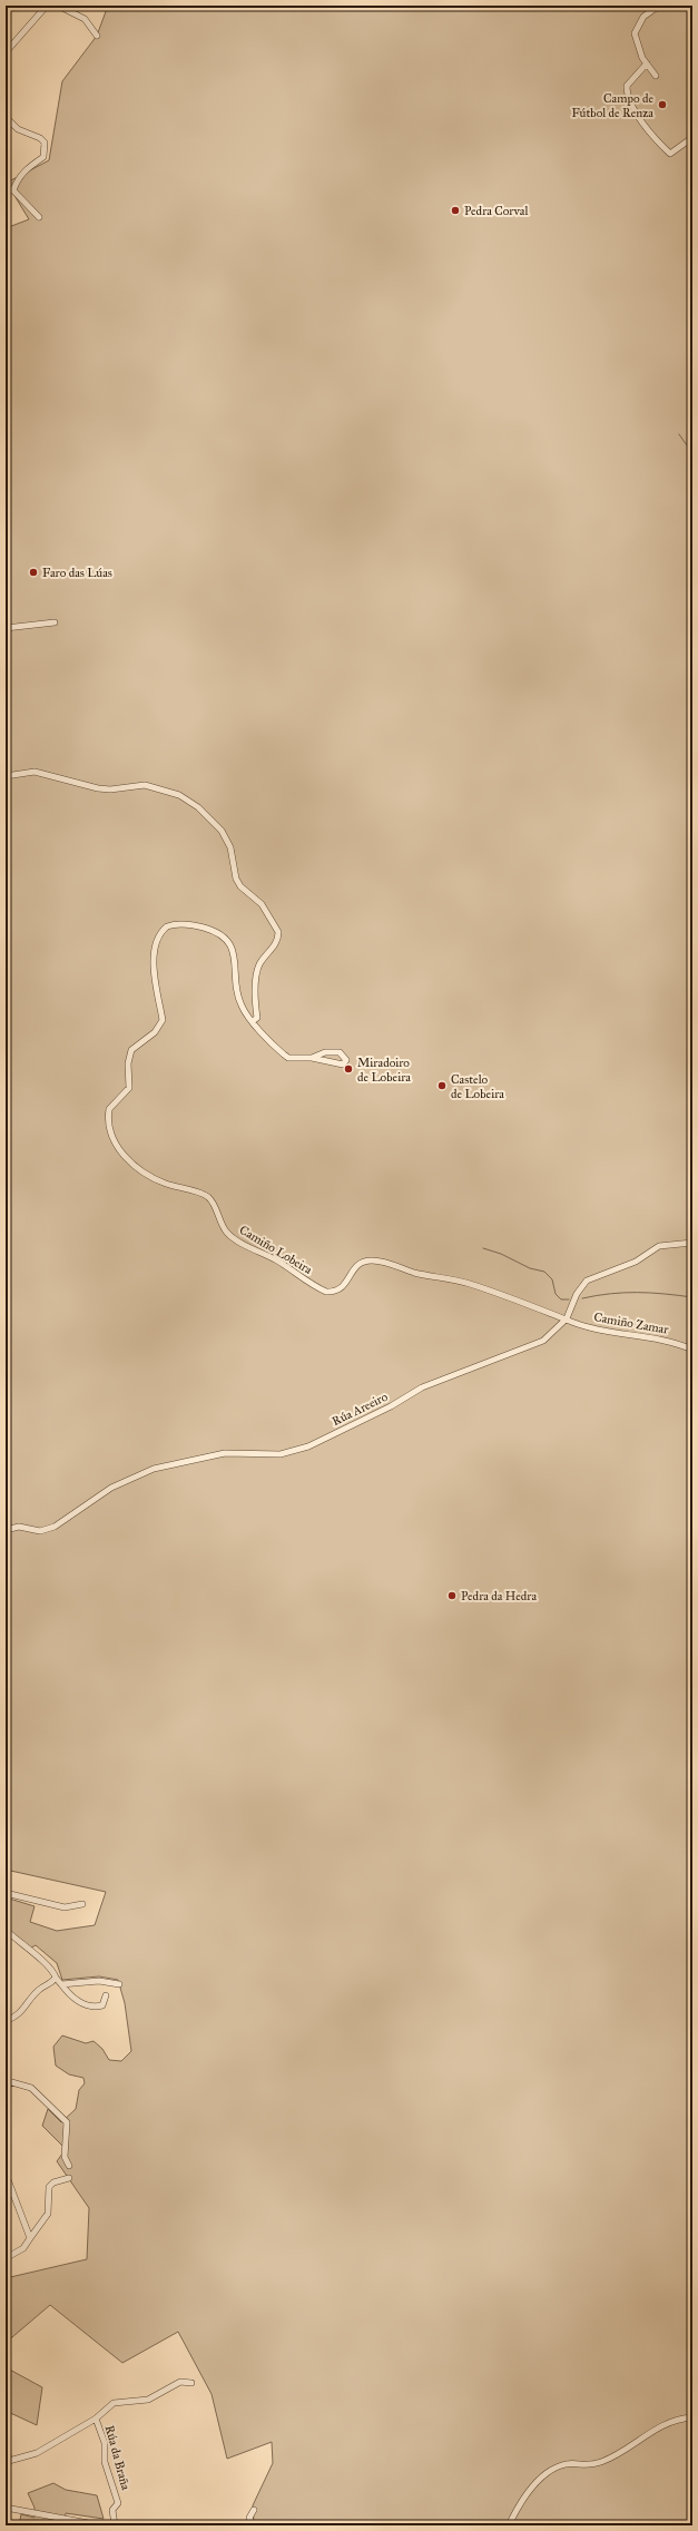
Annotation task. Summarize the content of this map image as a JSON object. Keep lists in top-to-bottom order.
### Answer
{
  "streets": {
    "street": [
      "Camiño Lobeira",
      "Camiño Zamar",
      "Rúa Areeiro",
      "Rúa da Braña"
    ]
  },
  "crossings": [
    ["Camiño Lobeira", "Camiño Zamar"],
    ["Camiño Lobeira", "Rúa Areeiro"],
    ["Camiño Zamar", "Rúa Areeiro"]
  ],
  "places": [
    "Campo de Fútbol de Renza",
    "Pedra Corval",
    "Faro das Lúas",
    "Miradoiro de Lobeira",
    "Castelo de Lobeira",
    "Pedra da Hedra"
  ]
}
